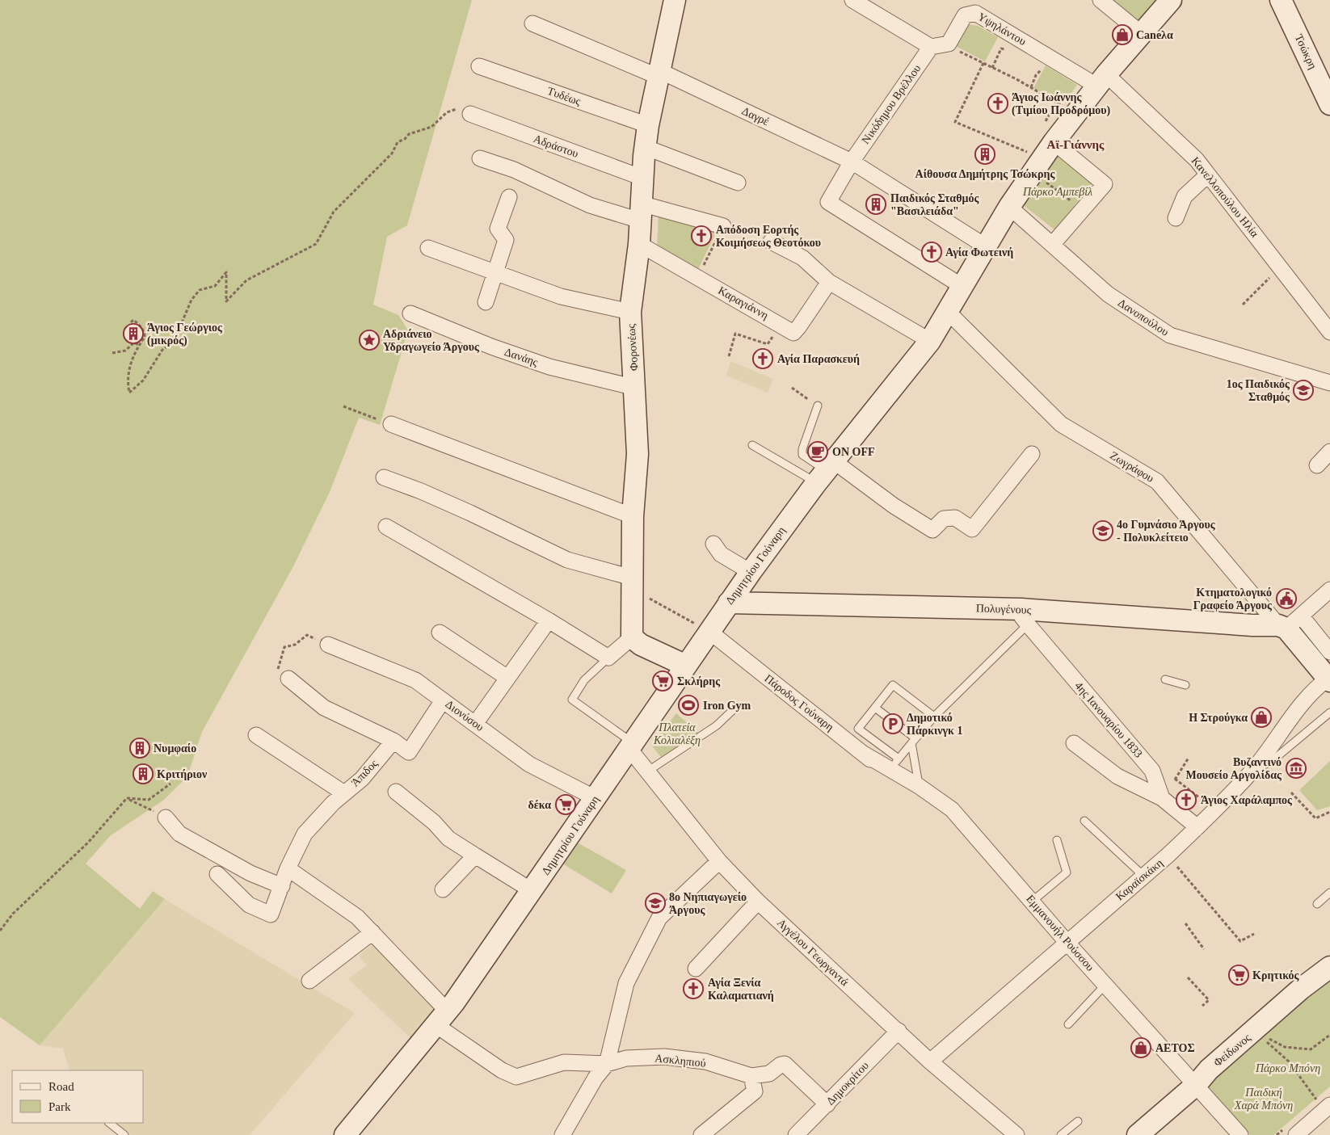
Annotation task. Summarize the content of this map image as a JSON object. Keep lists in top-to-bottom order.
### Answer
{
  "streets": {
    "main road": [
      "Τσώκρη",
      "Φορονέως",
      "Ζωγράφου",
      "Δημητρίου Γούναρη",
      "Πολυγένους",
      "Φείδωνος"
    ],
    "street": [
      "Υψηλάντου",
      "Τυδέως",
      "Νικόδημου Βρέλλου",
      "Δαγρέ",
      "Αδράστου",
      "Κανελλοπούλου Ηλία",
      "Καραγιάννη",
      "Δανοπούλου",
      "Δανάης",
      "Πάροδος Γούναρη",
      "Διονύσου",
      "4ης Ιανουαρίου 1833",
      "Άπιδος",
      "Καραϊσκάκη",
      "Εμμανουήλ Ρούσσου",
      "Αγγέλου Γεωργαντά",
      "Ασκληπιού",
      "Δημοκρίτου"
    ]
  },
  "crossings": [
    ["Υψηλάντου", "Κανελλοπούλου Ηλία"],
    ["Υψηλάντου", "Δημητρίου Γούναρη"],
    ["Τυδέως", "Φορονέως"],
    ["Νικόδημου Βρέλλου", "Δαγρέ"],
    ["Δαγρέ", "Φορονέως"],
    ["Δαγρέ", "Δημητρίου Γούναρη"],
    ["Αδράστου", "Φορονέως"],
    ["Κανελλοπούλου Ηλία", "Δημητρίου Γούναρη"],
    ["Καραγιάννη", "Φορονέως"],
    ["Δανοπούλου", "Δημητρίου Γούναρη"],
    ["Φορονέως", "Δανάης"],
    ["Ζωγράφου", "Δημητρίου Γούναρη"],
    ["Ζωγράφου", "Πολυγένους"],
    ["Ζωγράφου", "Καραϊσκάκη"],
    ["Δημητρίου Γούναρη", "Πολυγένους"],
    ["Δημητρίου Γούναρη", "Πάροδος Γούναρη"],
    ["Δημητρίου Γούναρη", "Διονύσου"],
    ["Δημητρίου Γούναρη", "Αγγέλου Γεωργαντά"],
    ["Δημητρίου Γούναρη", "Ασκληπιού"],
    ["Πολυγένους", "4ης Ιανουαρίου 1833"],
    ["Πάροδος Γούναρη", "Εμμανουήλ Ρούσσου"],
    ["Καραϊσκάκη", "Εμμανουήλ Ρούσσου"],
    ["Καραϊσκάκη", "Αγγέλου Γεωργαντά"],
    ["Εμμανουήλ Ρούσσου", "Φείδωνος"],
    ["Αγγέλου Γεωργαντά", "Δημοκρίτου"],
    ["Ασκληπιού", "Δημοκρίτου"]
  ],
  "districts": ["Αϊ-Γιάννης"],
  "parks": [
    "Πάρκο Αμπεβίλ",
    "Πλατεία Κολιαλέξη",
    "Πάρκο Μπόνη",
    "Παιδική Χαρά Μπόνη"
  ],
  "places": {
    "shop": ["Caneλα", "Η Στρούγκα", "ΑΕΤΟΣ"],
    "church": [
      "Άγιος Ιωάννης (Τιμίου Προδρόμου)",
      "Απόδοση Εορτής Κοιμήσεως Θεοτόκου",
      "Αγία Φωτεινή",
      "Αγία Παρασκευή",
      "Άγιος Χαράλαμπος",
      "Αγία Ξενία Καλαματιανή"
    ],
    "building": [
      "Αίθουσα Δημήτρης Τσώκρης",
      "Παιδικός Σταθμός \"Βασιλειάδα\"",
      "Άγιος Γεώργιος (μικρός)",
      "Νυμφαίο",
      "Κριτήριον"
    ],
    "place": ["Αδριάνειο Υδραγωγείο Άργους"],
    "school or university": ["1ος Παιδικός Σταθμός", "4ο Γυμνάσιο Άργους - Πολυκλείτειο", "8ο Νηπιαγωγείο Άργους"],
    "cafe": ["ON OFF"],
    "public building": ["Κτηματολογικό Γραφείο Άργους"],
    "supermarket": ["Σκλήρης", "δέκα", "Κρητικός"],
    "sports": ["Iron Gym"],
    "parking": ["Δημοτικό Πάρκινγκ 1"],
    "museum": ["Βυζαντινό Μουσείο Αργολίδας"]
  },
  "legend": ["Road", "Park"]
}
